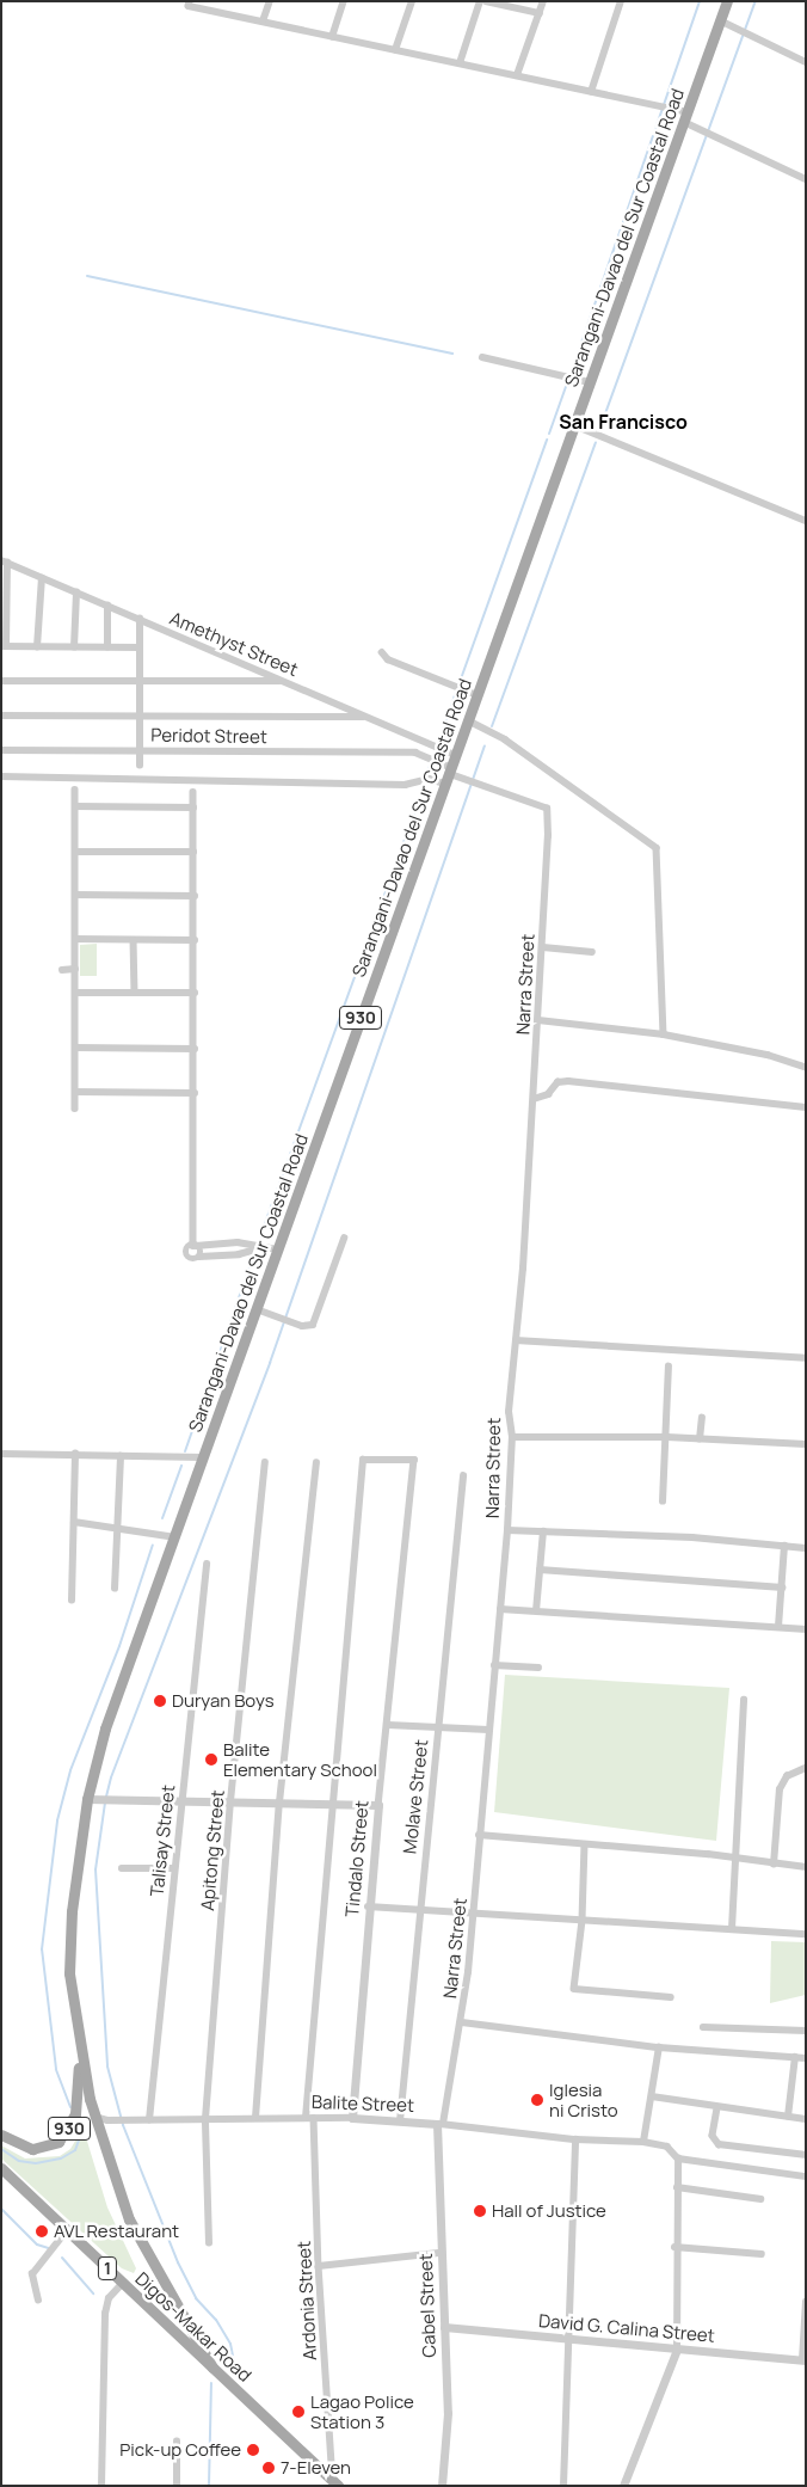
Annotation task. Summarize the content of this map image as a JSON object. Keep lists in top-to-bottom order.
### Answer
{
  "streets": {
    "main road": [
      "Sarangani-Davao del Sur Coastal Road",
      "930",
      "1",
      "Digos-Makar Road"
    ],
    "street": [
      "Amethyst Street",
      "Peridot Street",
      "Narra Street",
      "Molave Street",
      "Talisay Street",
      "Apitong Street",
      "Tindalo Street",
      "Balite Street",
      "Ardonia Street",
      "Cabel Street",
      "David G. Calina Street"
    ]
  },
  "crossings": [
    ["Sarangani-Davao del Sur Coastal Road", "Amethyst Street"],
    ["Sarangani-Davao del Sur Coastal Road", "Narra Street"],
    ["Sarangani-Davao del Sur Coastal Road", "Balite Street"],
    ["Sarangani-Davao del Sur Coastal Road", "Digos-Makar Road"],
    ["Narra Street", "Balite Street"],
    ["Narra Street", "Cabel Street"],
    ["Molave Street", "Balite Street"],
    ["Talisay Street", "Balite Street"],
    ["Apitong Street", "Balite Street"],
    ["Tindalo Street", "Balite Street"],
    ["Balite Street", "Ardonia Street"],
    ["Balite Street", "Cabel Street"],
    ["Ardonia Street", "Digos-Makar Road"],
    ["Cabel Street", "David G. Calina Street"]
  ],
  "districts": ["San Francisco"],
  "places": [
    "Duryan Boys",
    "Balite Elementary School",
    "Iglesia ni Cristo",
    "Hall of Justice",
    "AVL Restaurant",
    "Lagao Police Station 3",
    "Pick-up Coffee",
    "7-Eleven"
  ]
}
